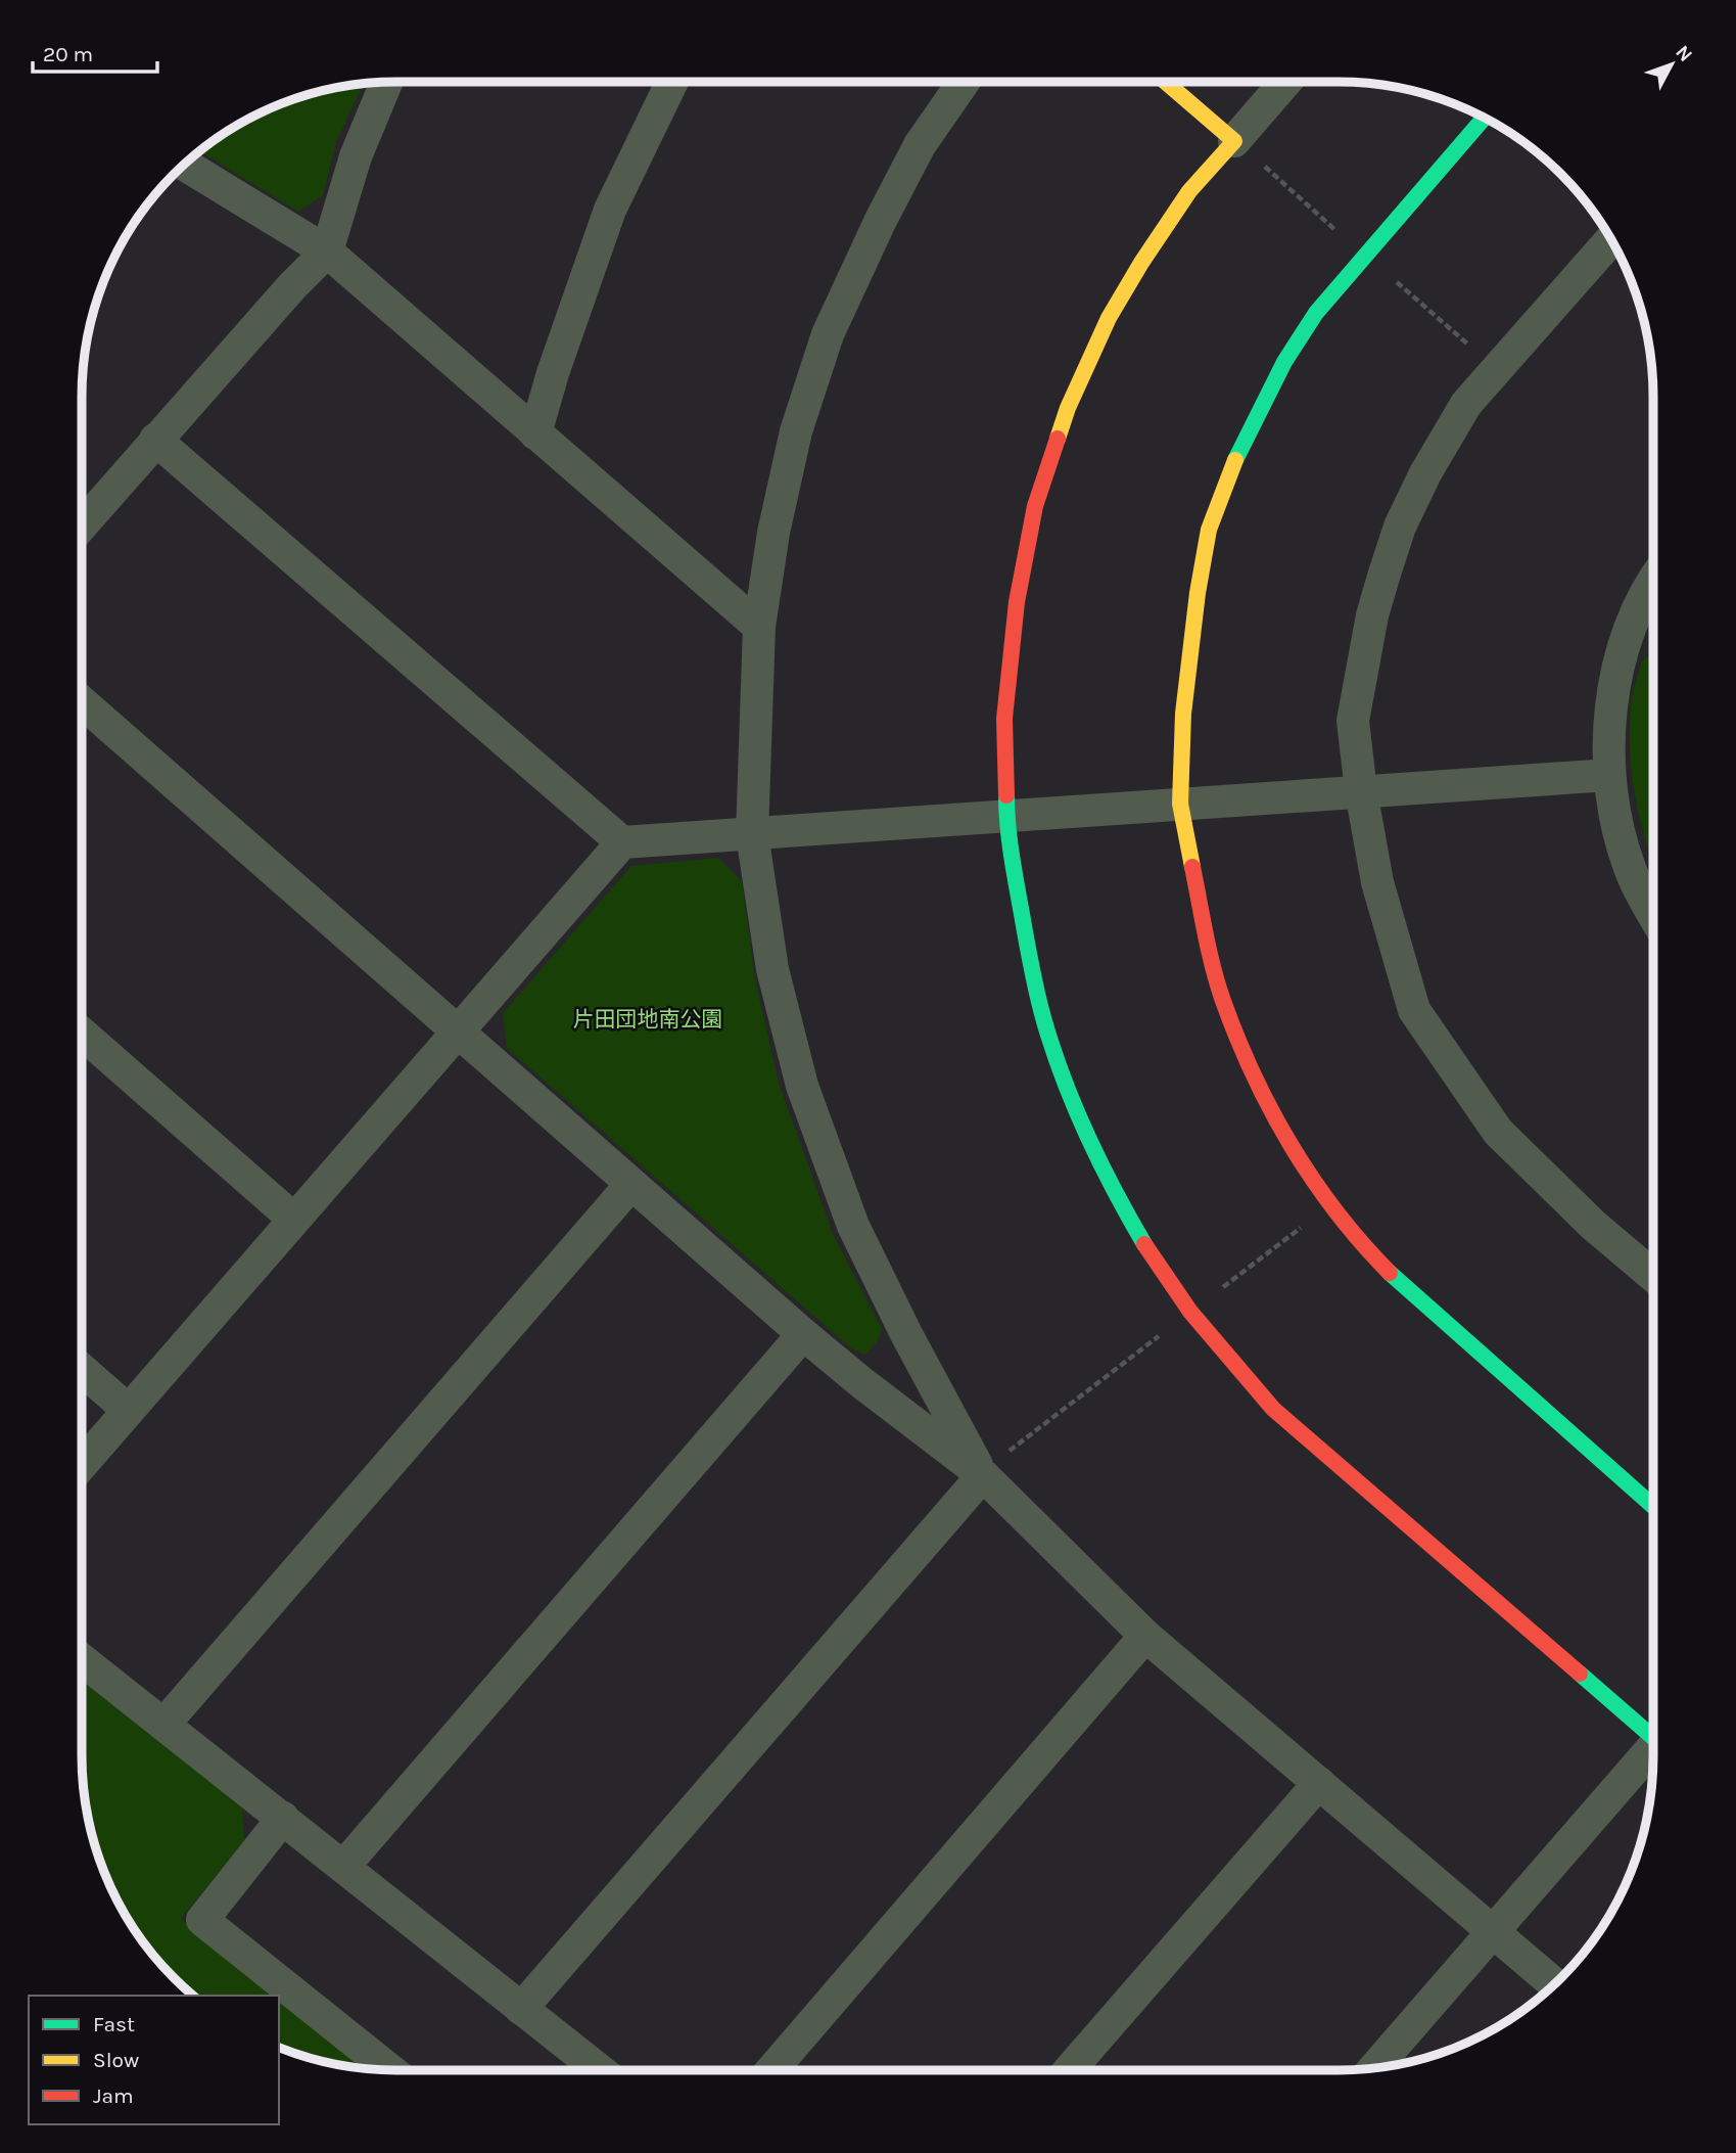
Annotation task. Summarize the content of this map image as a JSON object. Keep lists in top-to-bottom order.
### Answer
{
  "parks": ["片田団地南公園"],
  "legend": ["Fast", "Slow", "Jam"],
  "scale_bar": "20 m",
  "north": "top right"
}
